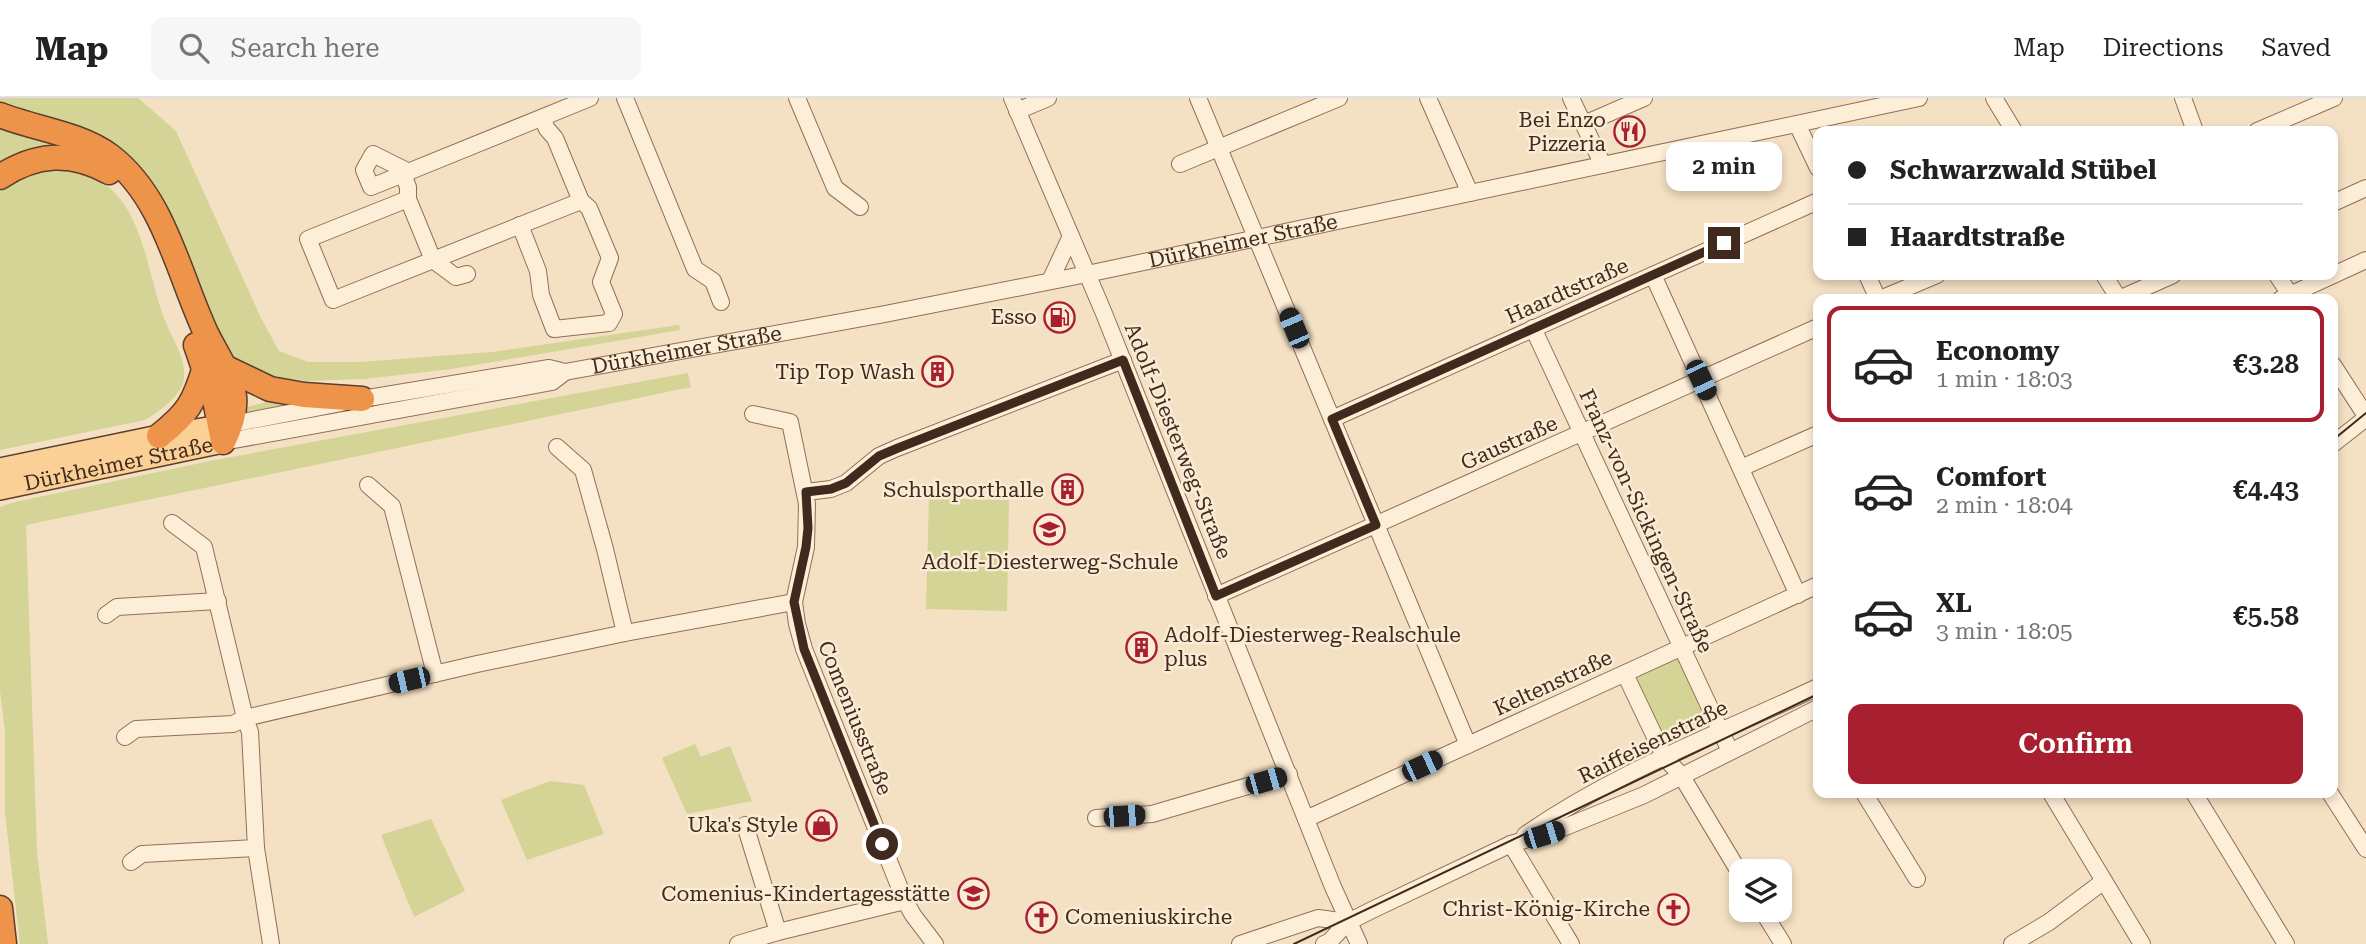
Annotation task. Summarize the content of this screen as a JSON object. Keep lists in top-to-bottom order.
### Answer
{
  "streets": {
    "main road": ["Dürkheimer Straße"],
    "street": [
      "Haardtstraße",
      "Adolf-Diesterweg-Straße",
      "Gaustraße",
      "Franz-von-Sickingen-Straße",
      "Keltenstraße",
      "Comeniusstraße",
      "Raiffeisenstraße"
    ]
  },
  "crossings": [
    ["Dürkheimer Straße", "Adolf-Diesterweg-Straße"],
    ["Haardtstraße", "Franz-von-Sickingen-Straße"],
    ["Adolf-Diesterweg-Straße", "Gaustraße"],
    ["Adolf-Diesterweg-Straße", "Keltenstraße"],
    ["Adolf-Diesterweg-Straße", "Raiffeisenstraße"],
    ["Gaustraße", "Franz-von-Sickingen-Straße"],
    ["Franz-von-Sickingen-Straße", "Keltenstraße"],
    ["Franz-von-Sickingen-Straße", "Raiffeisenstraße"]
  ],
  "places": {
    "restaurant": ["Bei Enzo Pizzeria"],
    "fuel station": ["Esso"],
    "building": ["Tip Top Wash", "Schulsporthalle", "Adolf-Diesterweg-Realschule plus"],
    "school or university": ["Adolf-Diesterweg-Schule", "Comenius-Kindertagesstätte"],
    "shop": ["Uka's Style"],
    "church": ["Christ-König-Kirche", "Comeniuskirche"]
  },
  "page": {
    "header": "Map",
    "search": "Search here",
    "nav": ["Map", "Directions", "Saved"],
    "banner": ["Schwarzwald Stübel", "Haardtstraße"],
    "bubble": "2 min",
    "list": [
      {
        "name": "Economy",
        "note": "1 min · 18:03",
        "value": "€3.28"
      },
      {
        "name": "Comfort",
        "note": "2 min · 18:04",
        "value": "€4.43"
      },
      {
        "name": "XL",
        "note": "3 min · 18:05",
        "value": "€5.58"
      }
    ],
    "buttons": "Confirm"
  }
}
